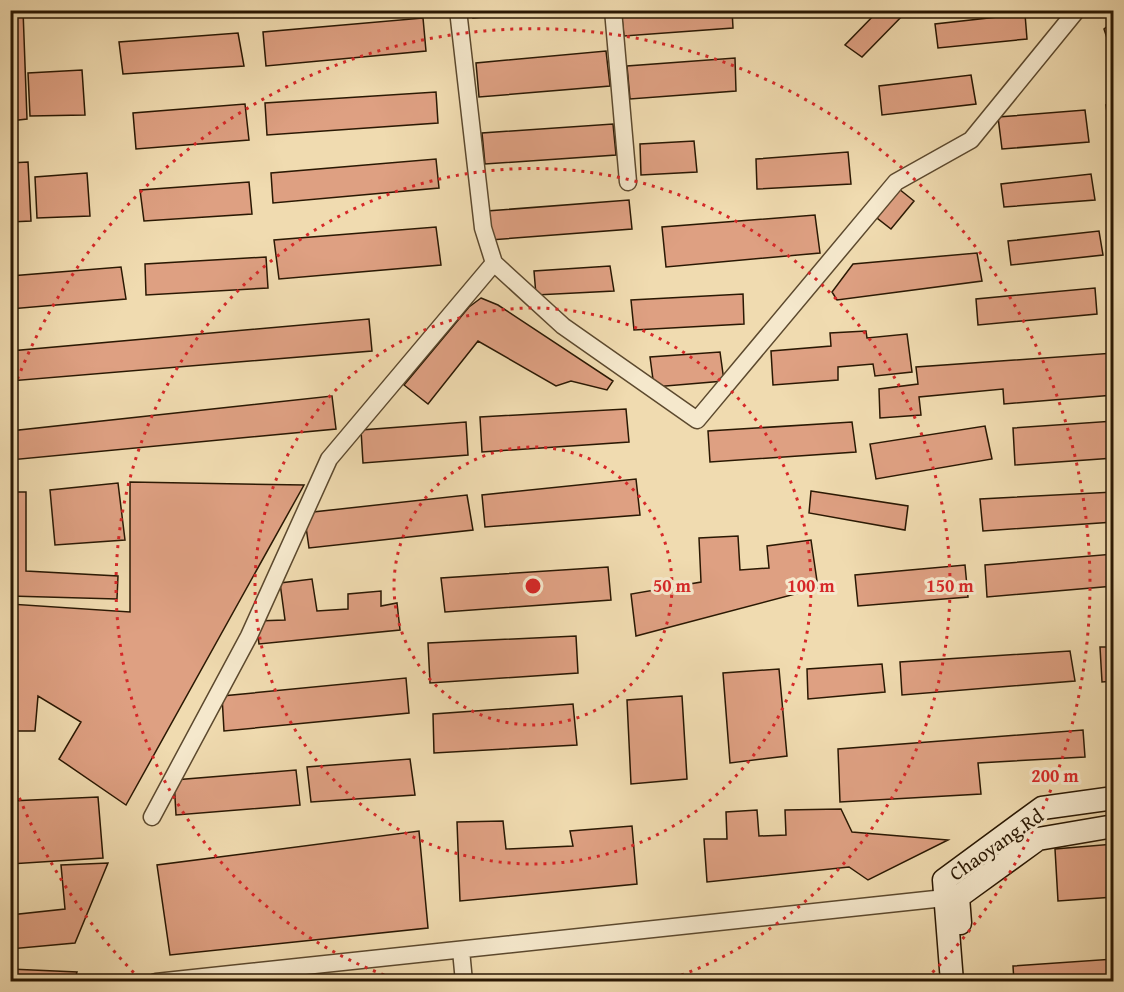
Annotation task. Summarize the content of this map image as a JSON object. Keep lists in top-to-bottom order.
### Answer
{
  "streets": {
    "street": ["Chaoyang.Rd"]
  },
  "rings": [
    "50 m",
    "100 m",
    "150 m",
    "200 m"
  ]
}
